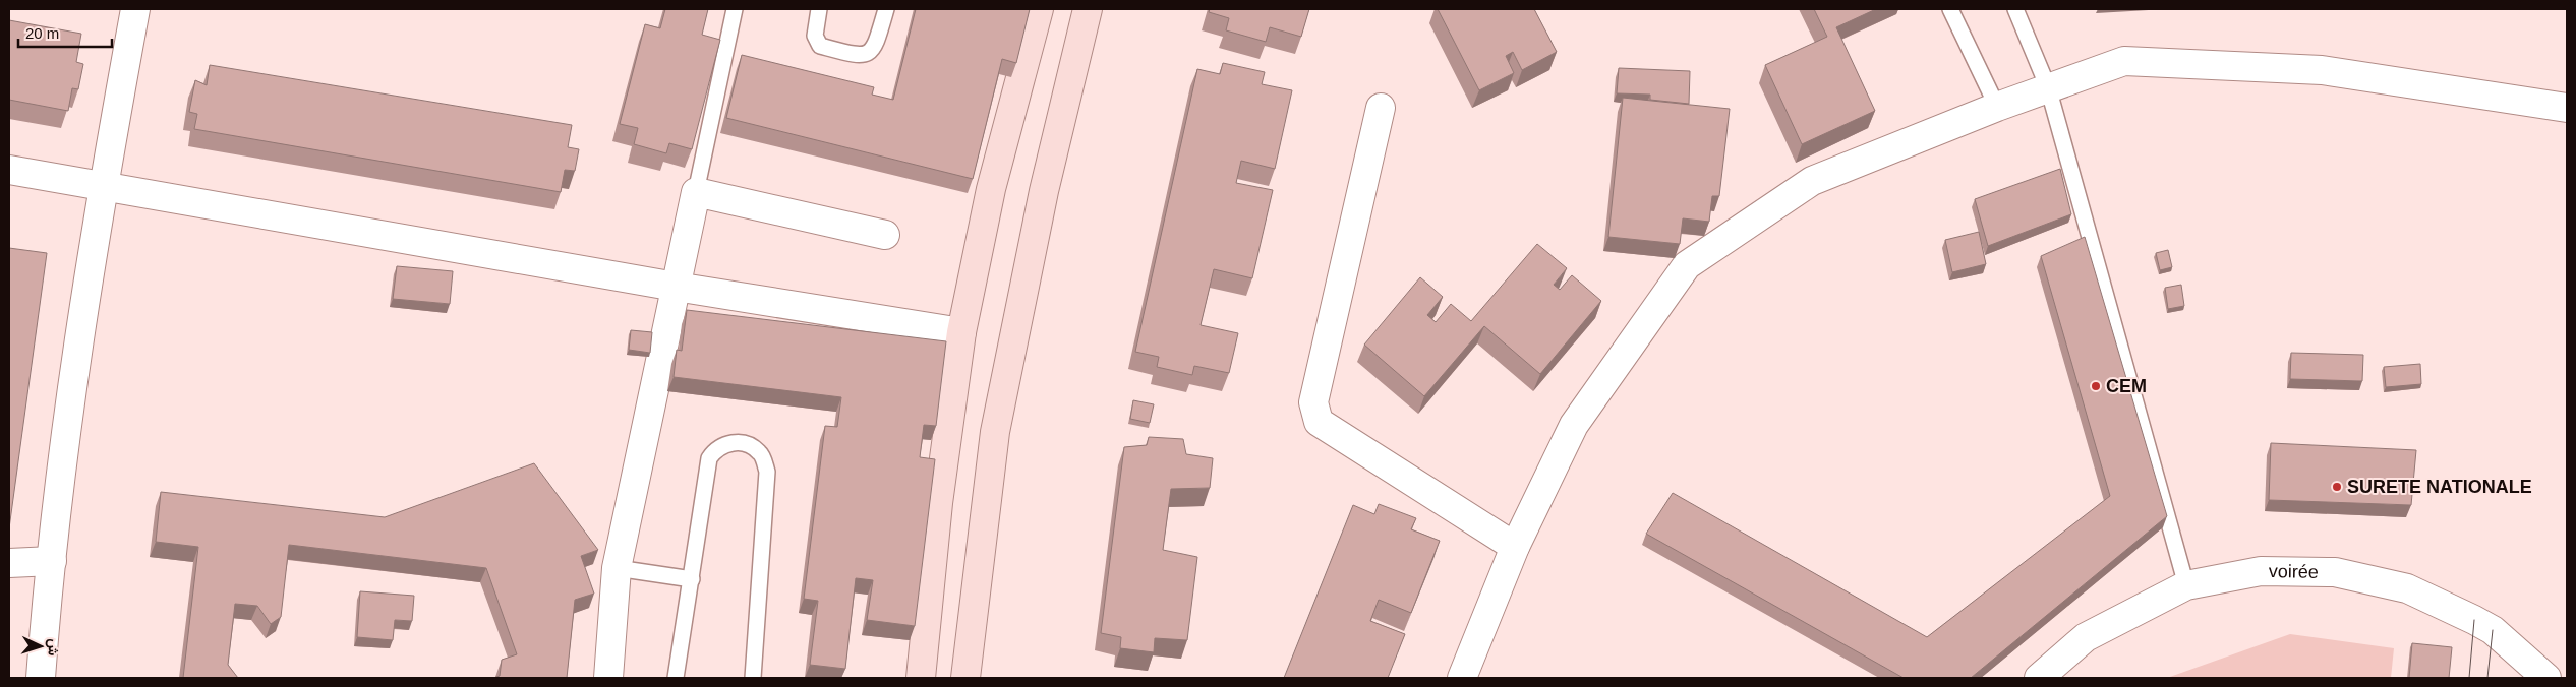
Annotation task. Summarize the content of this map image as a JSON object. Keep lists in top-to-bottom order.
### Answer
{
  "streets": {
    "street": ["voirée"]
  },
  "places": ["CEM", "SURETE NATIONALE"],
  "scale_bar": "20 m",
  "north": "right"
}
